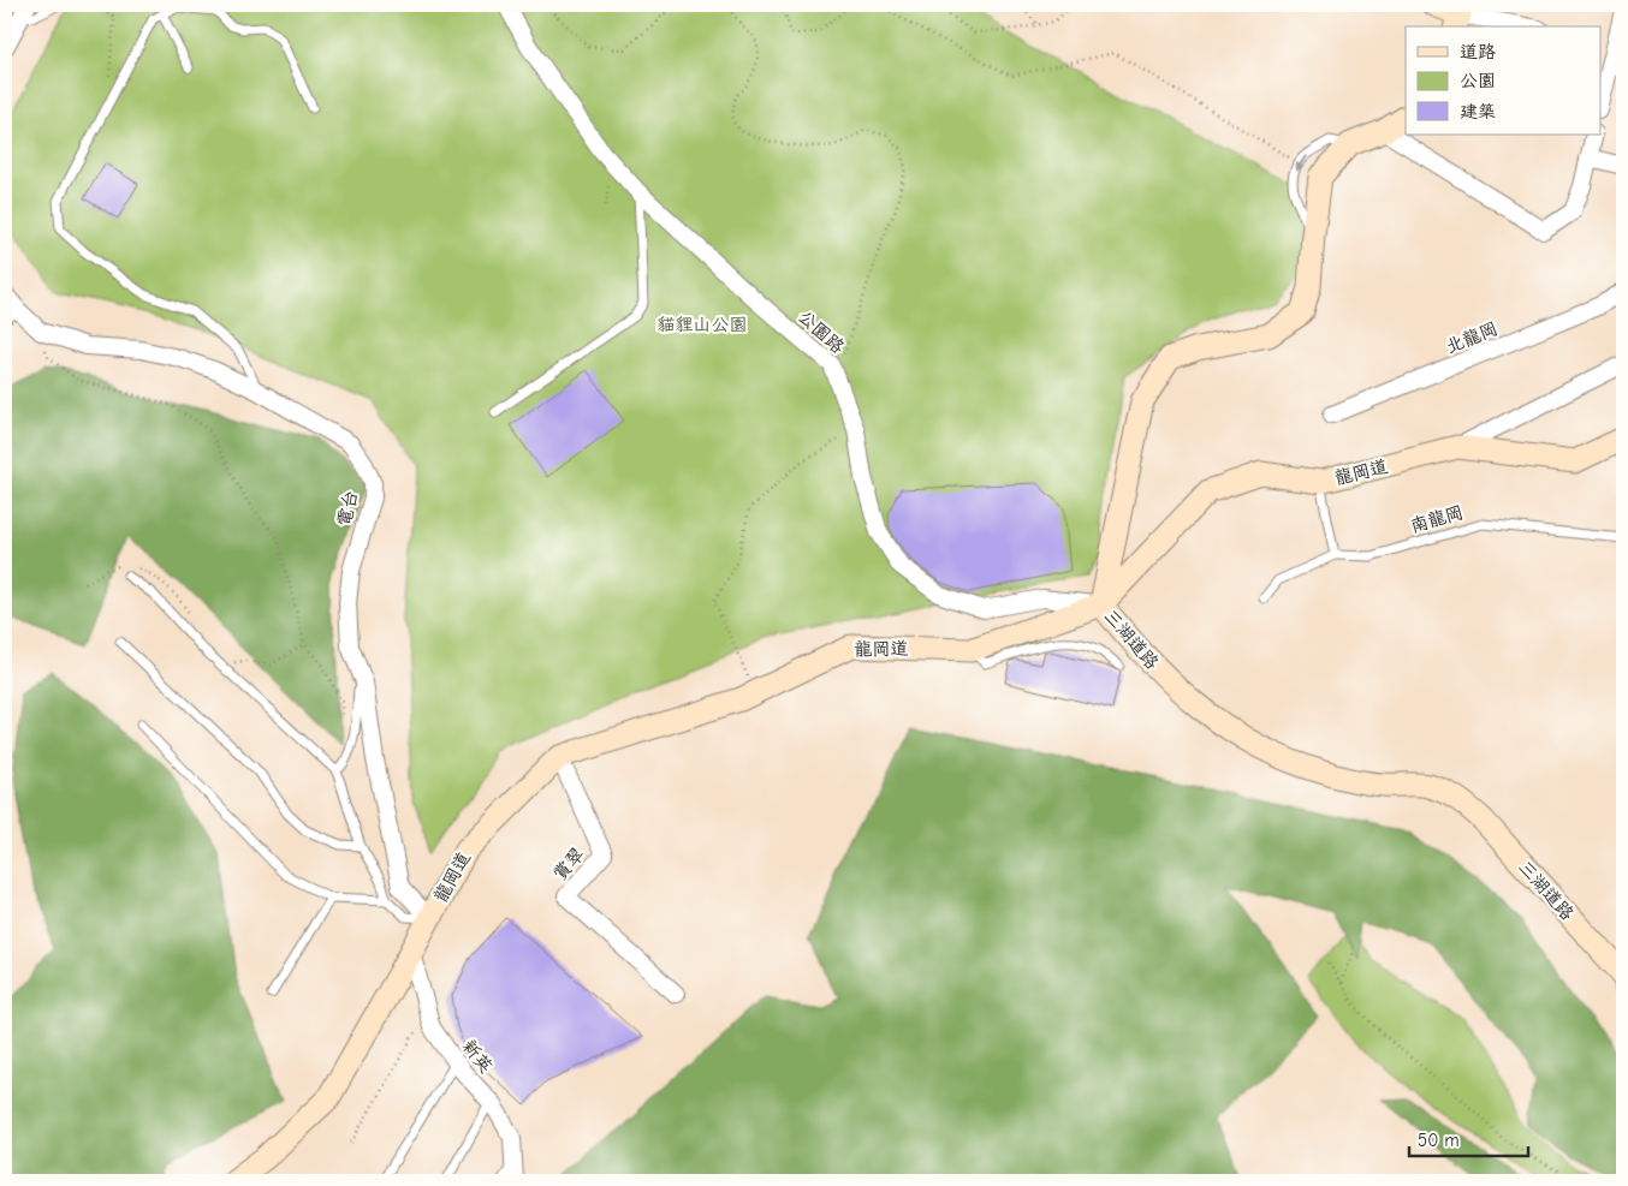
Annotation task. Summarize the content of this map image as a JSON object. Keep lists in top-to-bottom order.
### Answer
{
  "streets": {
    "street": [
      "公園路",
      "北龍岡",
      "龍岡道",
      "電台",
      "三湖道路",
      "賞翠",
      "新英"
    ],
    "lane": ["南龍岡"]
  },
  "crossings": [
    ["公園路", "龍岡道"],
    ["公園路", "三湖道路"],
    ["龍岡道", "電台"],
    ["龍岡道", "三湖道路"],
    ["龍岡道", "賞翠"],
    ["龍岡道", "新英"]
  ],
  "parks": ["貓貍山公園"],
  "legend": ["道路", "公園", "建築"],
  "scale_bar": "50 m"
}
